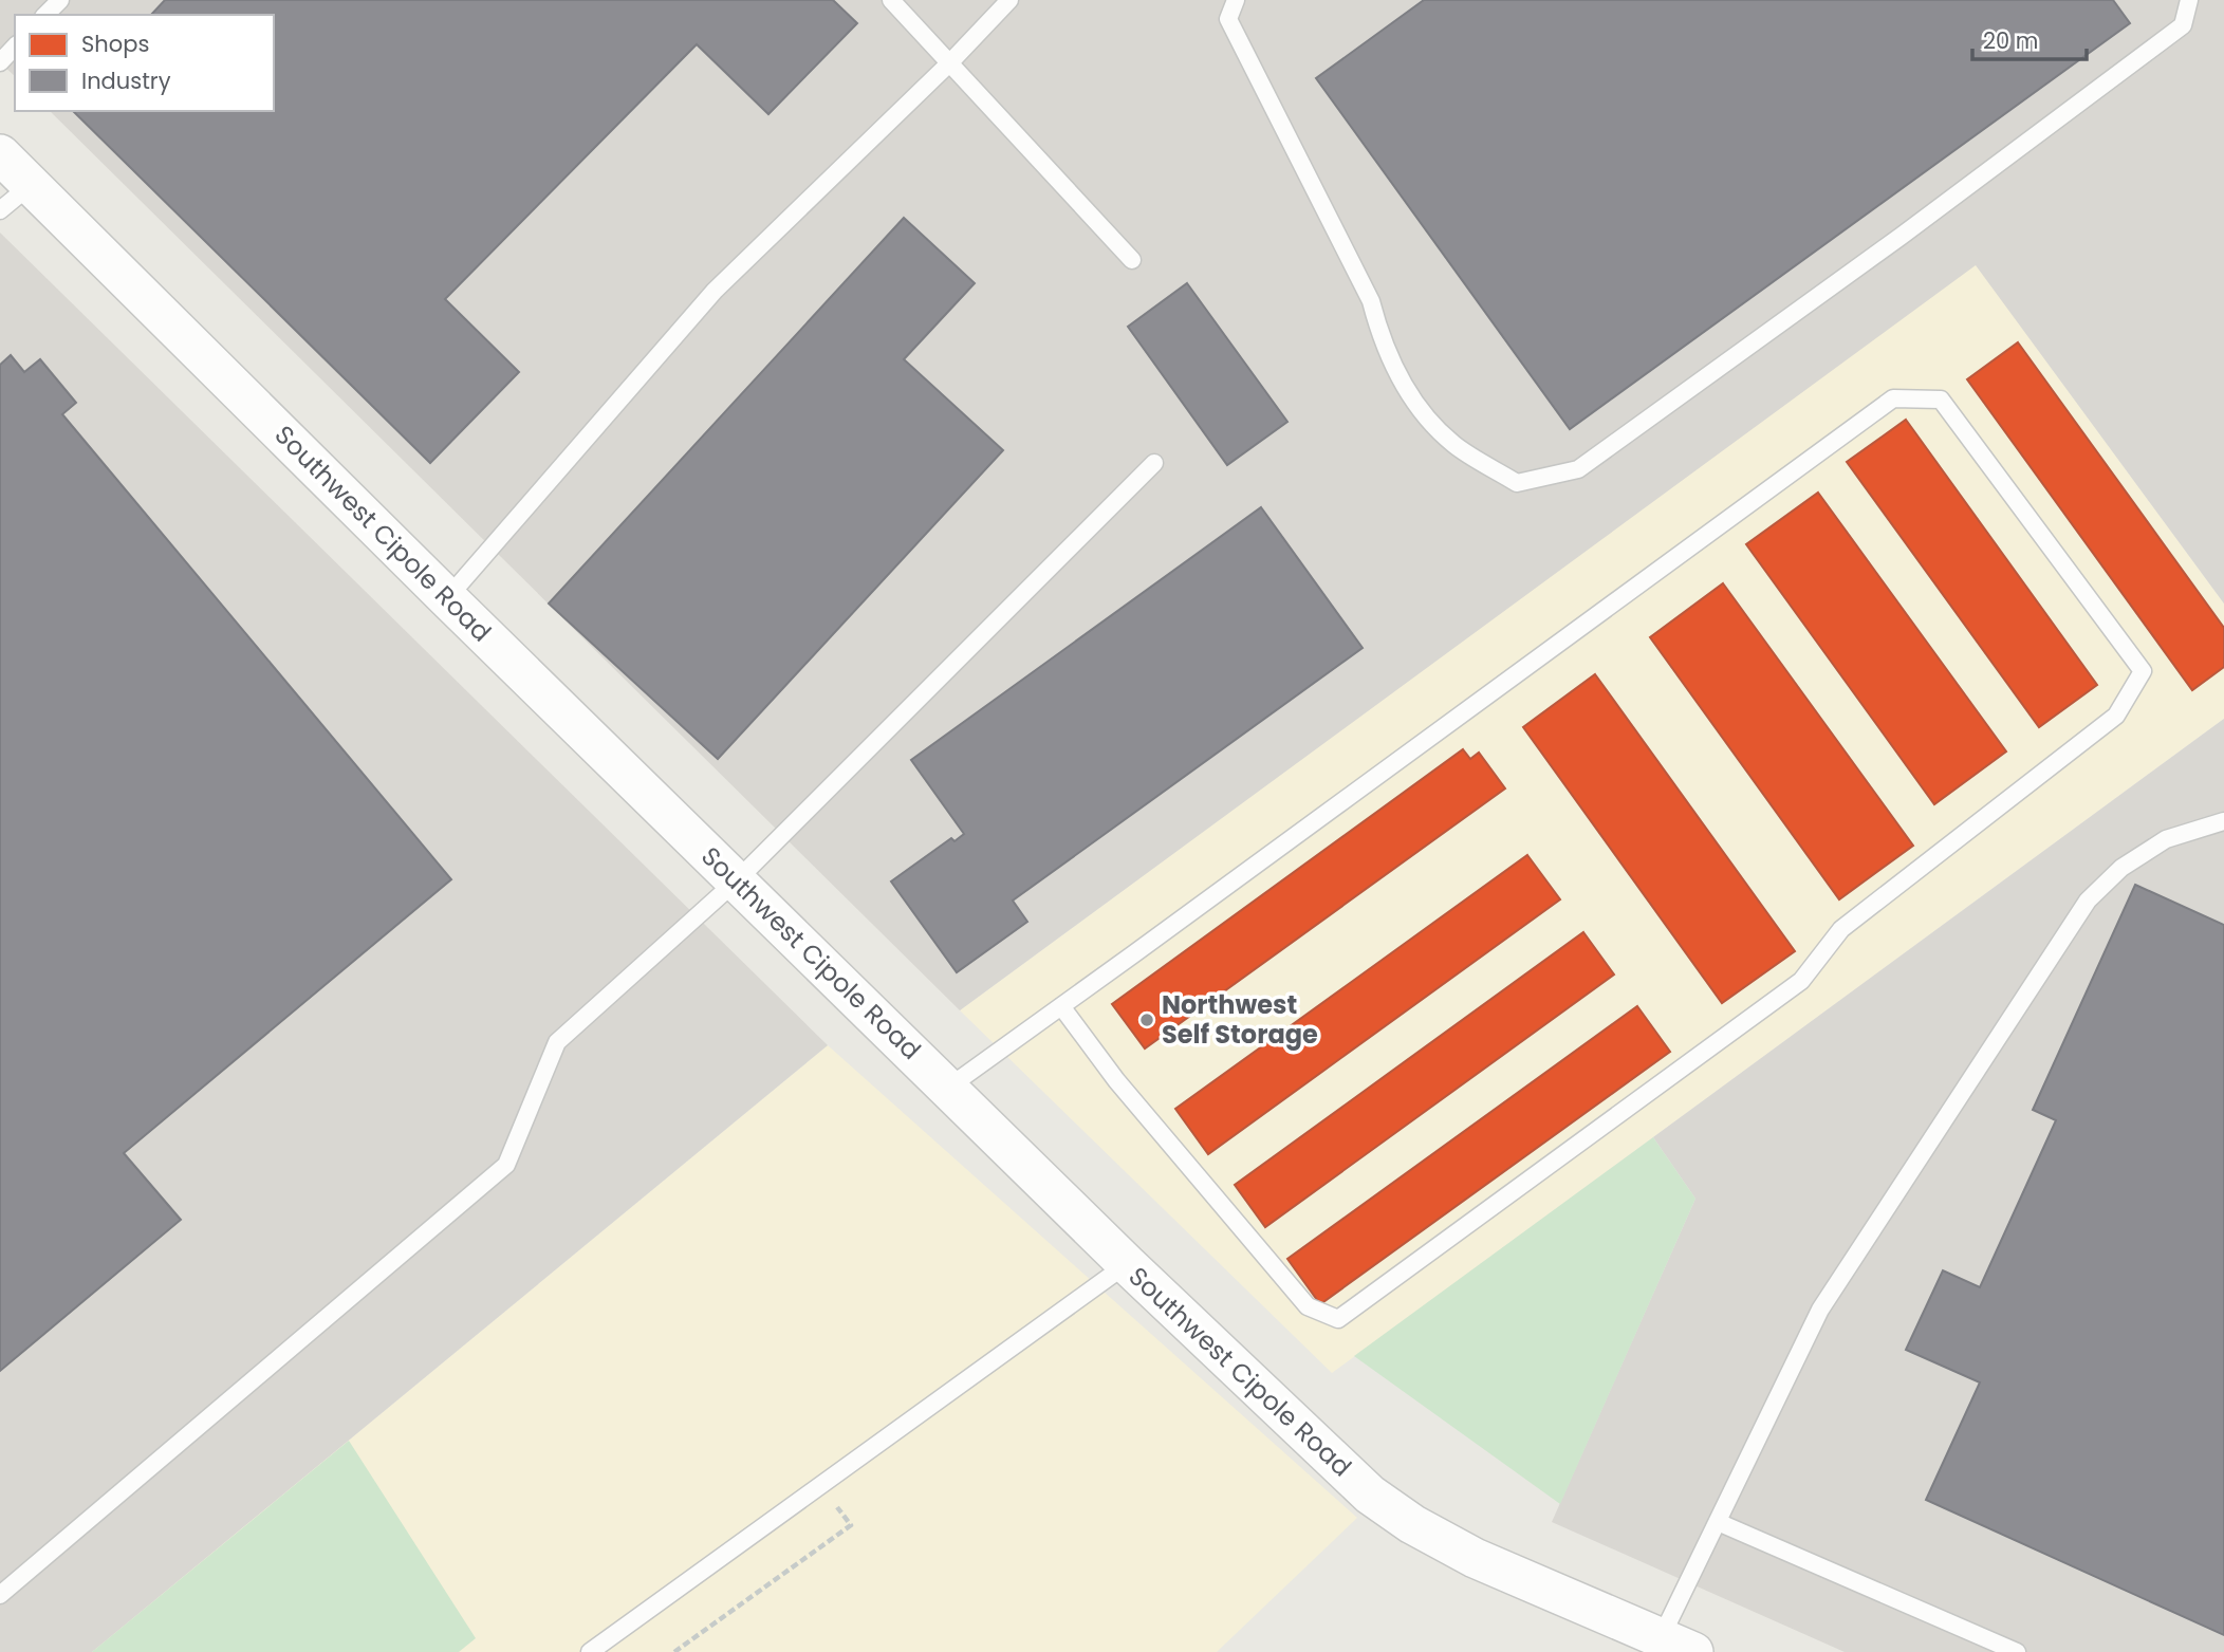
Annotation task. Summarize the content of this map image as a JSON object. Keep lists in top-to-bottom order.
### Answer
{
  "streets": {
    "street": ["Southwest Cipole Road"]
  },
  "places": ["Northwest Self Storage"],
  "legend": ["Shops", "Industry"],
  "scale_bar": "20 m"
}
